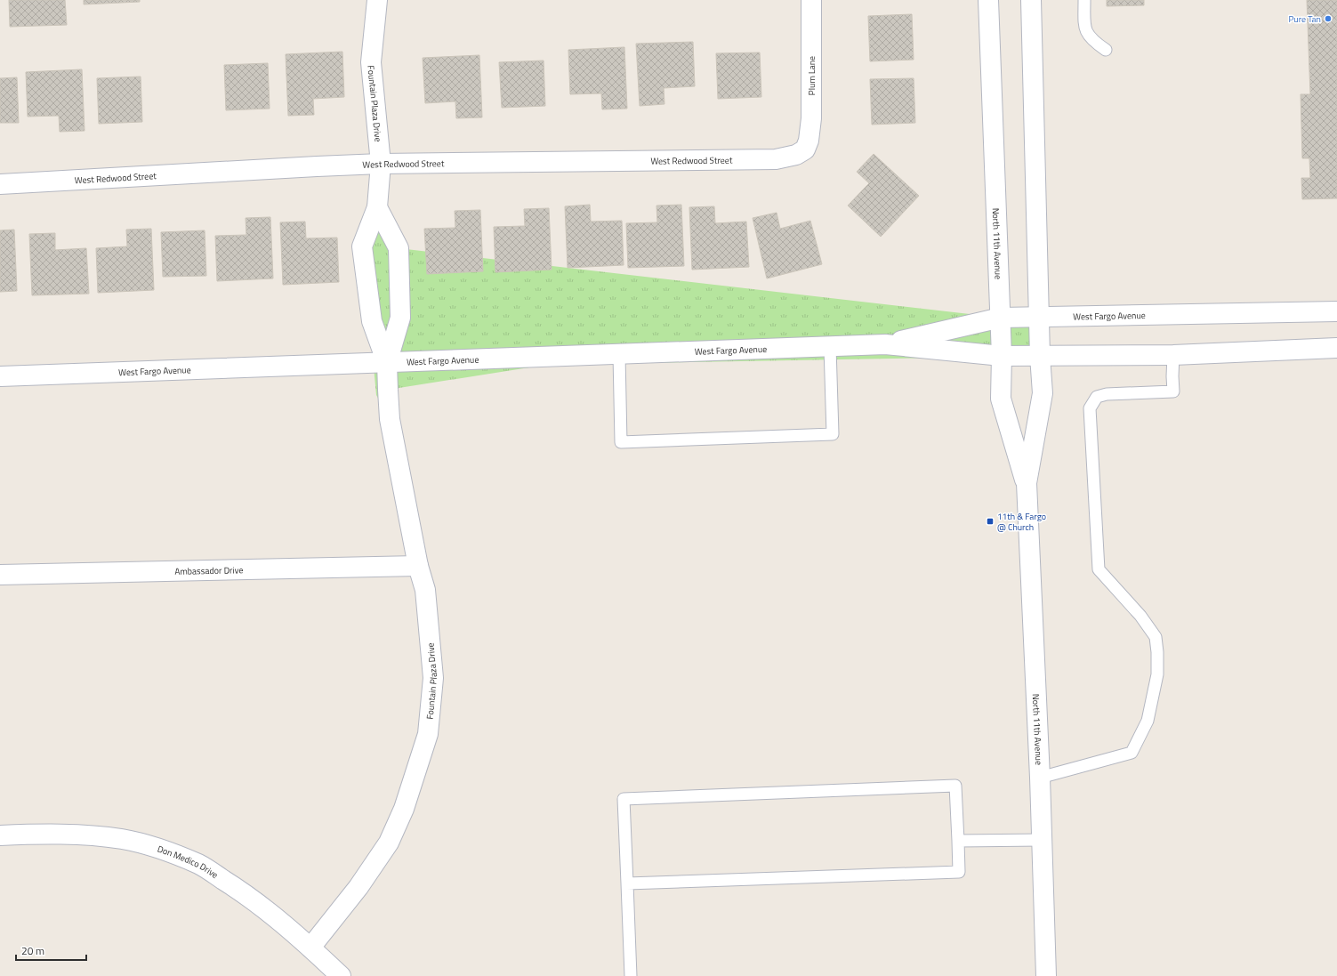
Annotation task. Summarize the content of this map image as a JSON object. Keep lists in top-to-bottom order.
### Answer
{
  "streets": {
    "main road": [
      "Plum Lane",
      "Fountain Plaza Drive",
      "West Redwood Street",
      "North 11th Avenue",
      "West Fargo Avenue",
      "Ambassador Drive",
      "Don Medico Drive"
    ]
  },
  "crossings": [
    ["Plum Lane", "West Redwood Street"],
    ["Fountain Plaza Drive", "West Redwood Street"],
    ["Fountain Plaza Drive", "West Fargo Avenue"],
    ["Fountain Plaza Drive", "Ambassador Drive"],
    ["Fountain Plaza Drive", "Don Medico Drive"],
    ["North 11th Avenue", "West Fargo Avenue"]
  ],
  "places": {
    "other": ["Pure Tan"],
    "transit": ["11th & Fargo @ Church"]
  },
  "scale_bar": "20 m"
}
